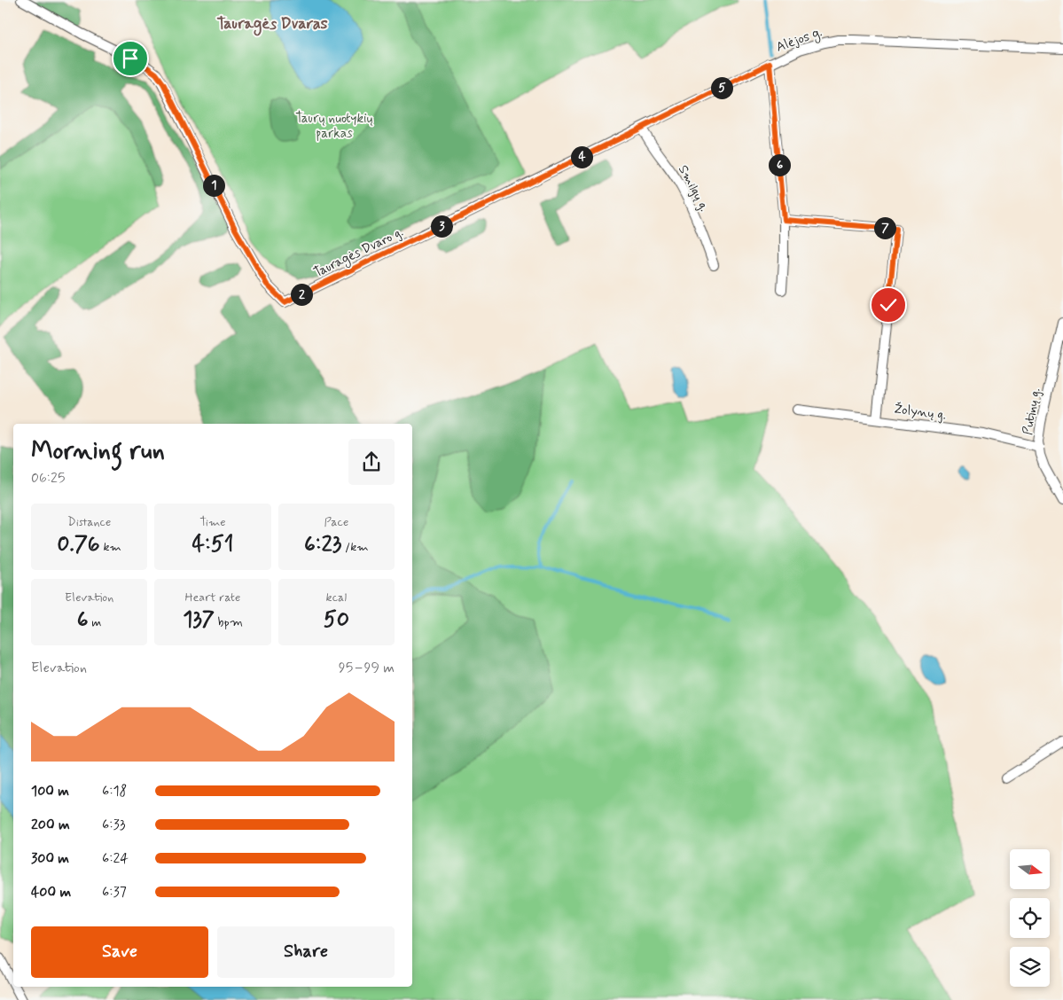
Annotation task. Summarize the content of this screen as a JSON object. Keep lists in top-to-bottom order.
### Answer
{
  "streets": {
    "street": [
      "Alėjos g.",
      "Smilgų g.",
      "Tauragės Dvaro g.",
      "Žolynų g.",
      "Putinų g."
    ]
  },
  "crossings": [
    ["Alėjos g.", "Tauragės Dvaro g."],
    ["Smilgų g.", "Tauragės Dvaro g."],
    ["Žolynų g.", "Putinų g."]
  ],
  "districts": ["Tauragės Dvaras"],
  "parks": ["Taurų nuotykių parkas"],
  "north": "right",
  "page": {
    "pins": [
      "5",
      "4",
      "6",
      "1",
      "3",
      "7",
      "2"
    ],
    "heading": ["Morning run", "06:25"],
    "stats": [
      ["Distance", "0.76 km"],
      ["Time", "4:51"],
      ["Pace", "6:23 /km"],
      ["Elevation", "6 m"],
      ["Heart rate", "137 bpm"],
      ["kcal", "50"]
    ],
    "chart": ["Elevation", "95–99 m"],
    "list": [
      {
        "name": "100 m",
        "note": "6:18"
      },
      {
        "name": "200 m",
        "note": "6:33"
      },
      {
        "name": "300 m",
        "note": "6:24"
      },
      {
        "name": "400 m",
        "note": "6:37"
      }
    ],
    "buttons": ["Save", "Share"]
  }
}
